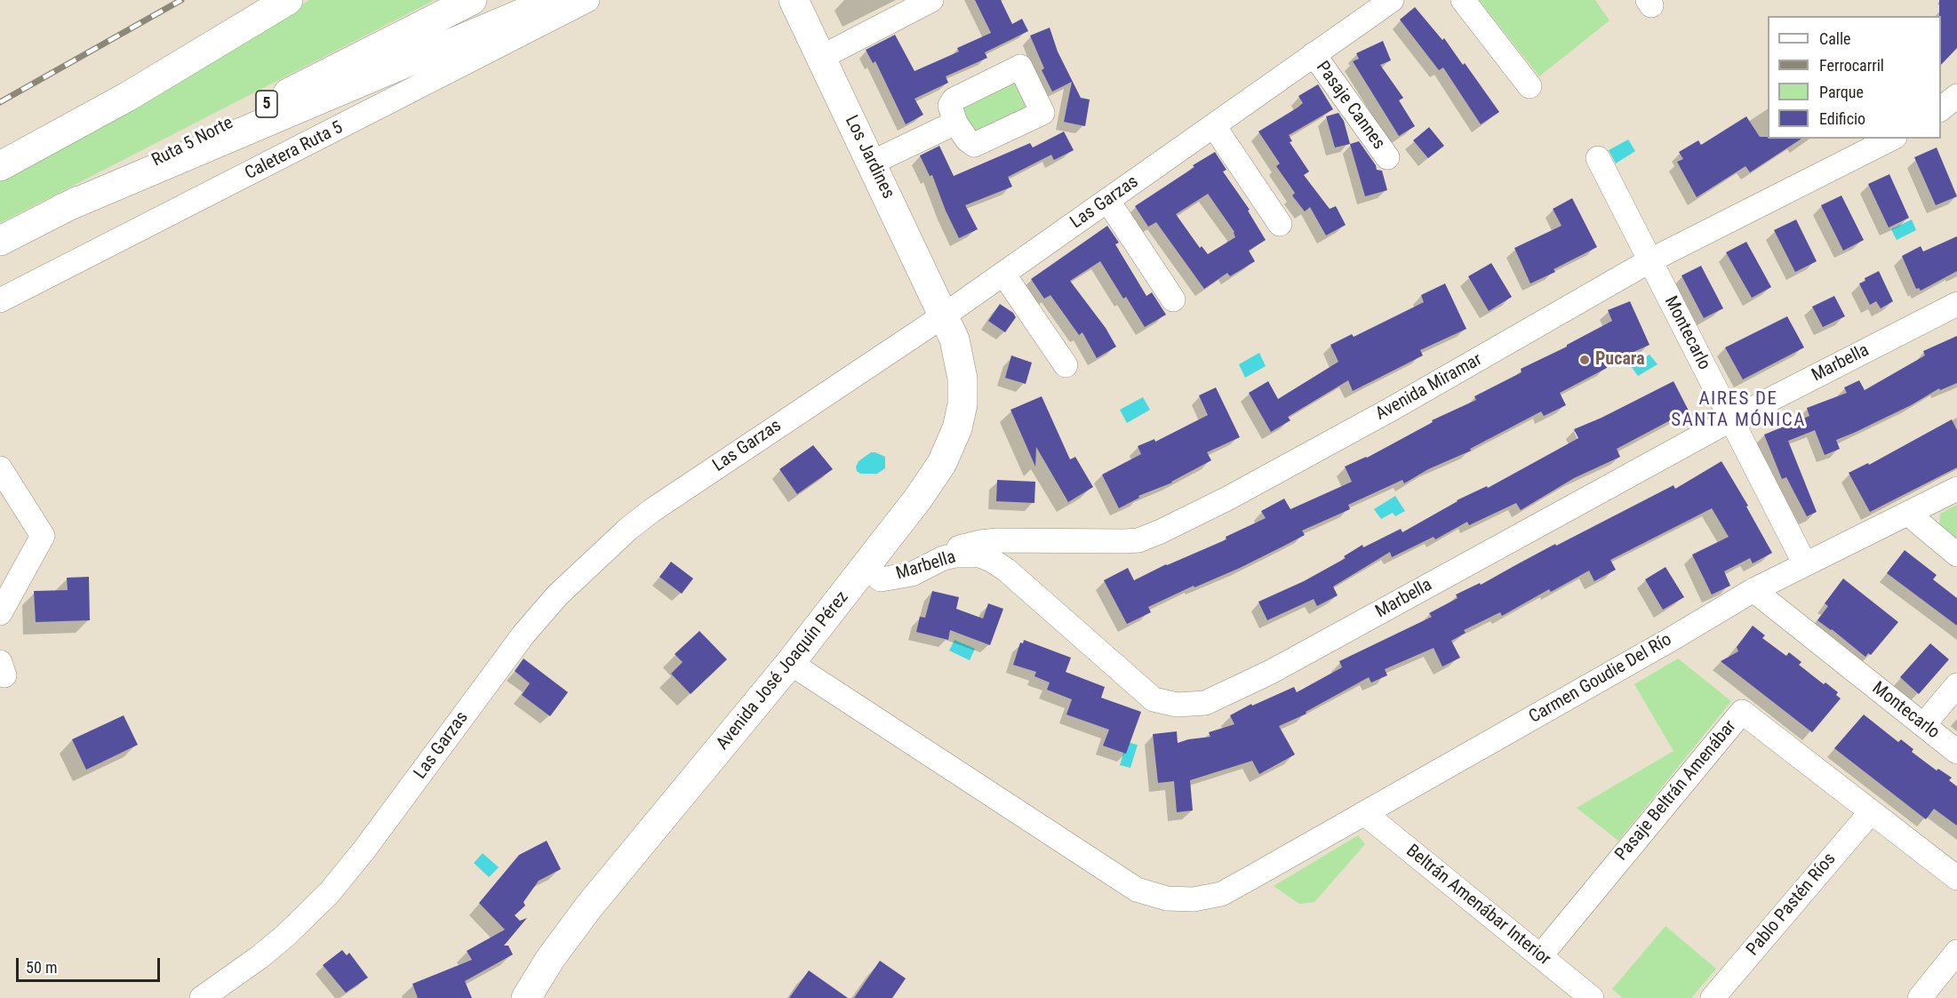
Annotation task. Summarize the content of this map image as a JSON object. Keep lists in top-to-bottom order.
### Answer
{
  "streets": {
    "main road": [
      "5",
      "Ruta 5 Norte",
      "Los Jardines",
      "Avenida José Joaquín Pérez"
    ],
    "street": [
      "Pasaje Cannes",
      "Caletera Ruta 5",
      "Las Garzas",
      "Montecarlo",
      "Marbella",
      "Avenida Miramar",
      "Carmen Goudie Del Río",
      "Pasaje Beltrán Amenábar",
      "Pablo Pastén Ríos",
      "Beltrán Amenábar Interior"
    ]
  },
  "crossings": [
    ["Pasaje Cannes", "Las Garzas"],
    ["Los Jardines", "Las Garzas"],
    ["Los Jardines", "Avenida José Joaquín Pérez"],
    ["Las Garzas", "Avenida José Joaquín Pérez"],
    ["Montecarlo", "Marbella"],
    ["Montecarlo", "Avenida Miramar"],
    ["Montecarlo", "Carmen Goudie Del Río"],
    ["Marbella", "Avenida Miramar"],
    ["Marbella", "Avenida José Joaquín Pérez"],
    ["Avenida José Joaquín Pérez", "Carmen Goudie Del Río"],
    ["Carmen Goudie Del Río", "Beltrán Amenábar Interior"],
    ["Pasaje Beltrán Amenábar", "Pablo Pastén Ríos"],
    ["Pasaje Beltrán Amenábar", "Beltrán Amenábar Interior"]
  ],
  "districts": ["AIRES DE SANTA MÓNICA"],
  "places": ["Pucara"],
  "legend": [
    "Calle",
    "Ferrocarril",
    "Parque",
    "Edificio"
  ],
  "scale_bar": "50 m"
}
